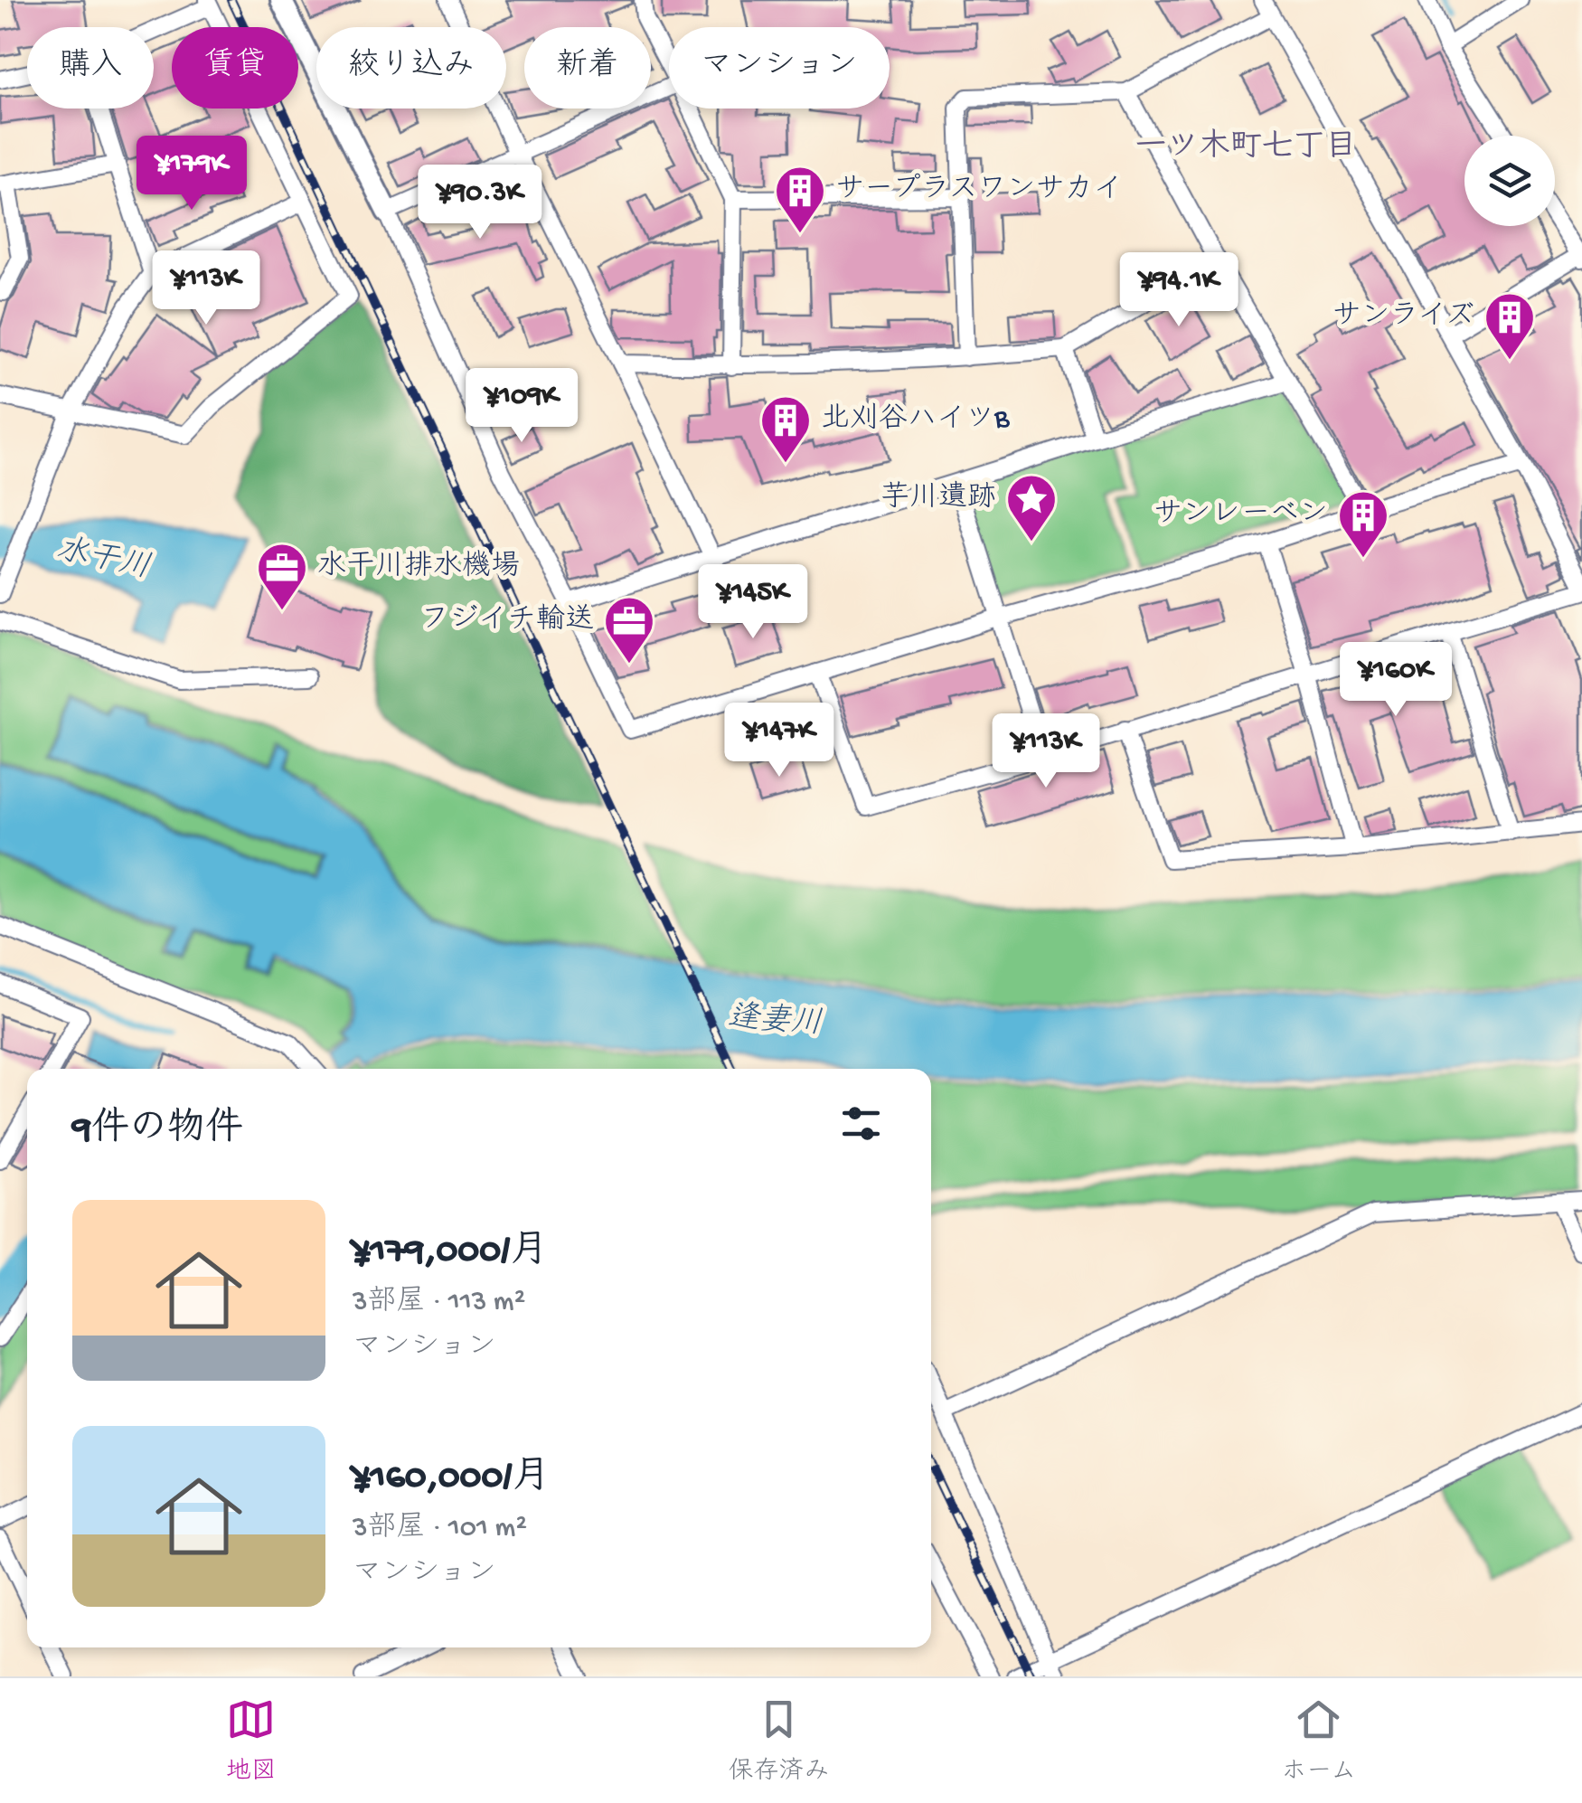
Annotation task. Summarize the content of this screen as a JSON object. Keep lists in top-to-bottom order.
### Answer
{
  "districts": ["一ツ木町七丁目"],
  "water": ["水干川", "逢妻川"],
  "places": {
    "building": [
      "サープラスワンサカイ",
      "サンライズ",
      "北刈谷ハイツB",
      "サンレーベン"
    ],
    "place": ["芋川遺跡"],
    "office": ["水干川排水機場", "フジイチ輸送"]
  },
  "page": {
    "chip": [
      "購入",
      "賃貸",
      "絞り込み",
      "新着",
      "マンション"
    ],
    "price": [
      "¥179K",
      "¥90.3K",
      "¥113K",
      "¥94.1K",
      "¥109K",
      "¥145K",
      "¥160K",
      "¥147K",
      "¥113K"
    ],
    "heading": "9件の物件",
    "list": [
      {
        "name": "¥179,000/月",
        "note": "3部屋 · 113 m² · マンション"
      },
      {
        "name": "¥160,000/月",
        "note": "3部屋 · 101 m² · マンション"
      }
    ],
    "tabs": ["地図", "保存済み", "ホーム"]
  }
}
